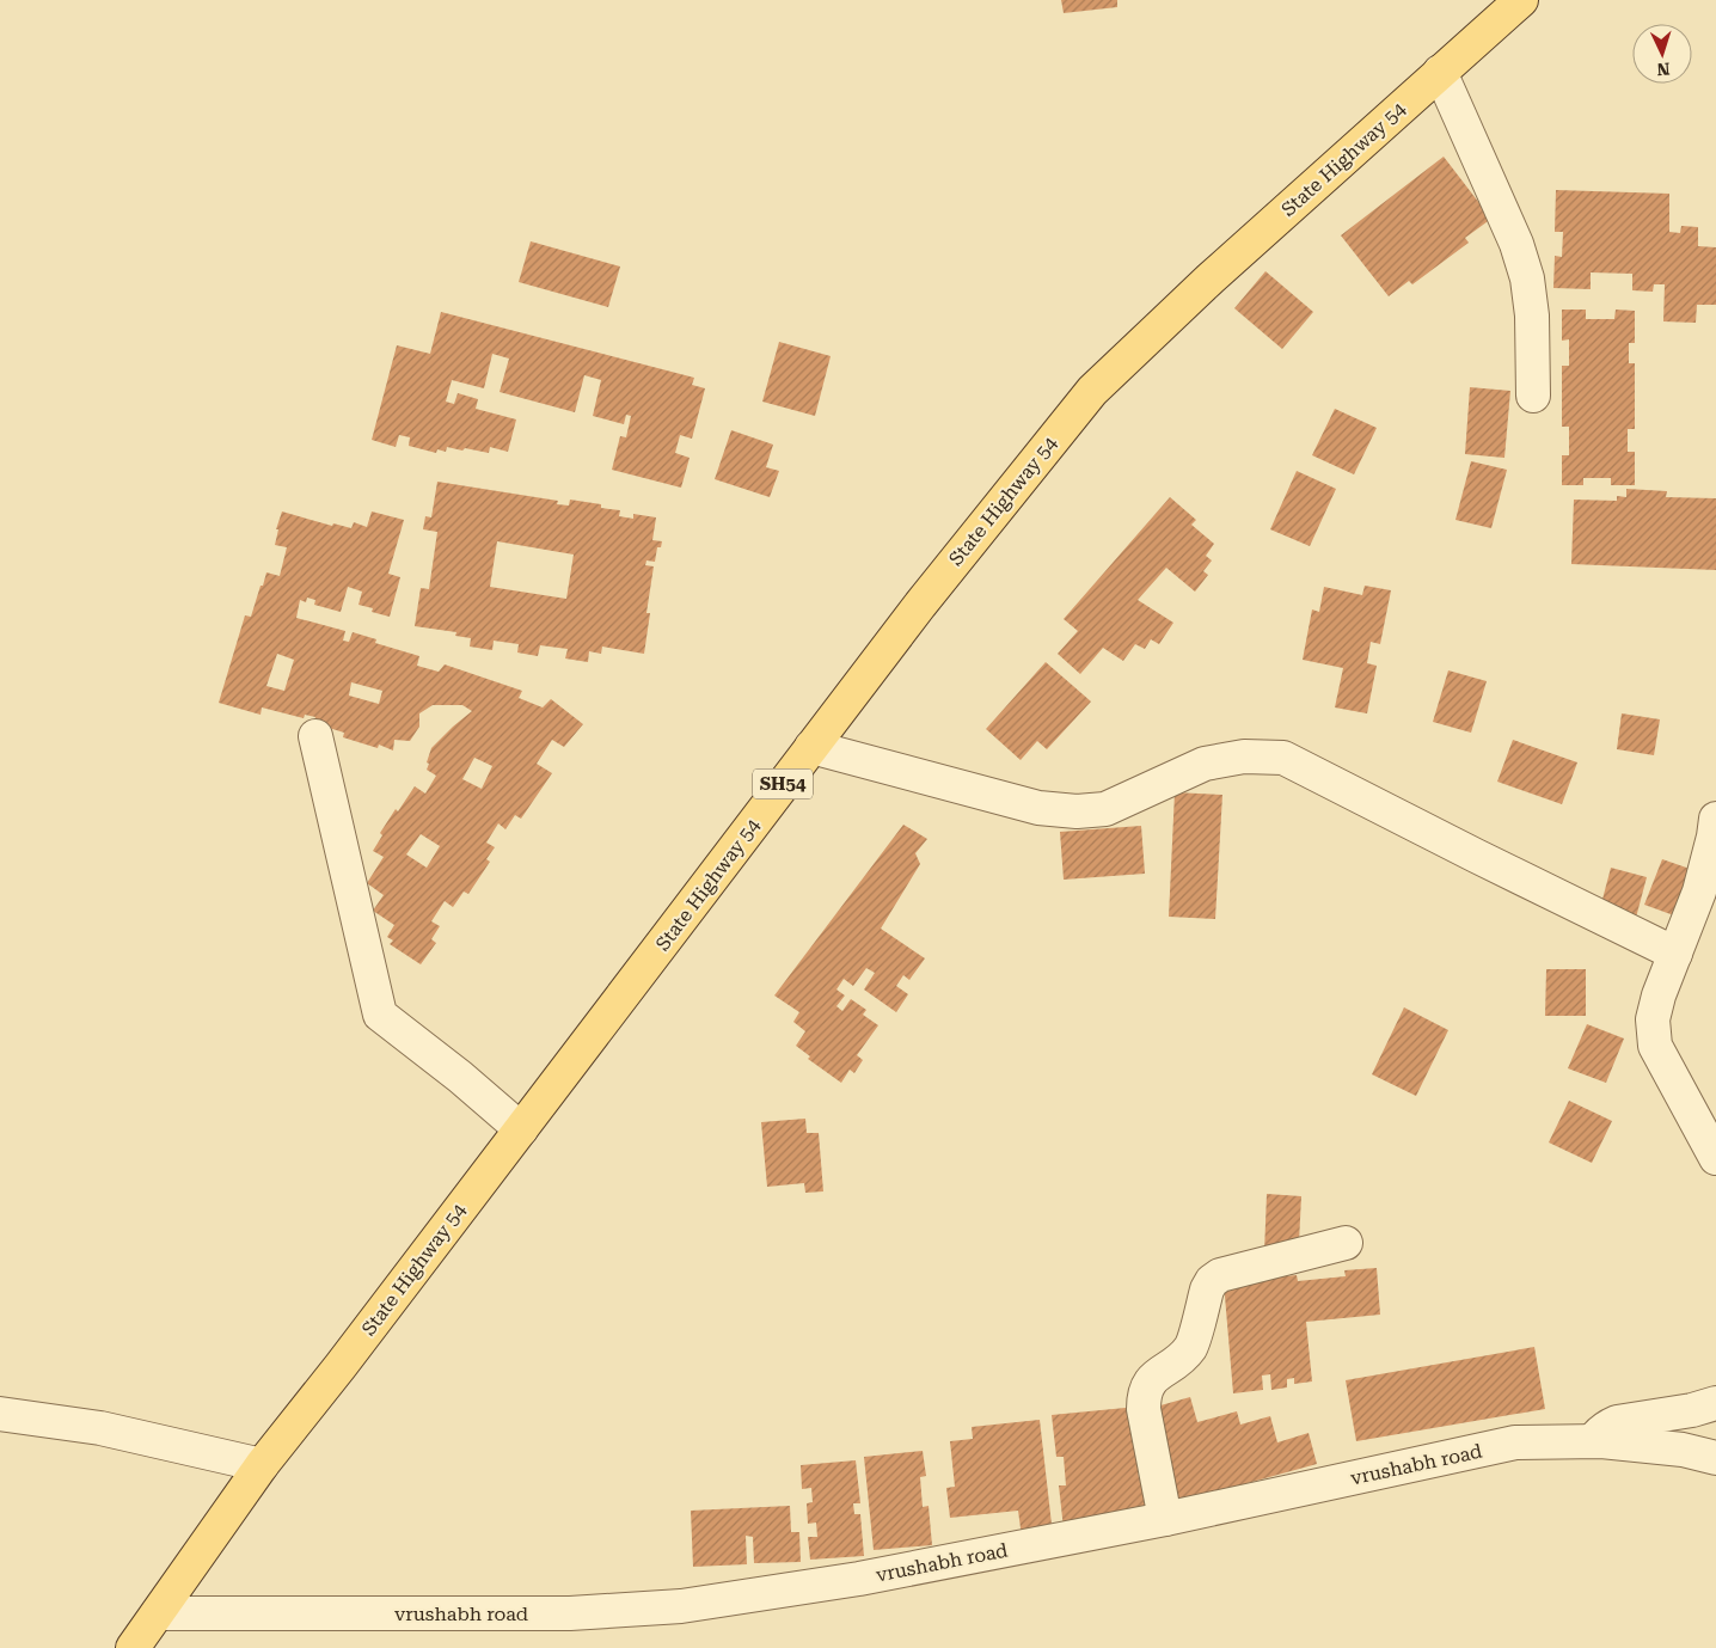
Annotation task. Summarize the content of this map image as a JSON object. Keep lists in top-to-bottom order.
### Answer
{
  "streets": {
    "main road": ["State Highway 54", "SH54"],
    "street": ["vrushabh road"]
  },
  "crossings": [
    ["State Highway 54", "vrushabh road"]
  ],
  "north": "bottom"
}
